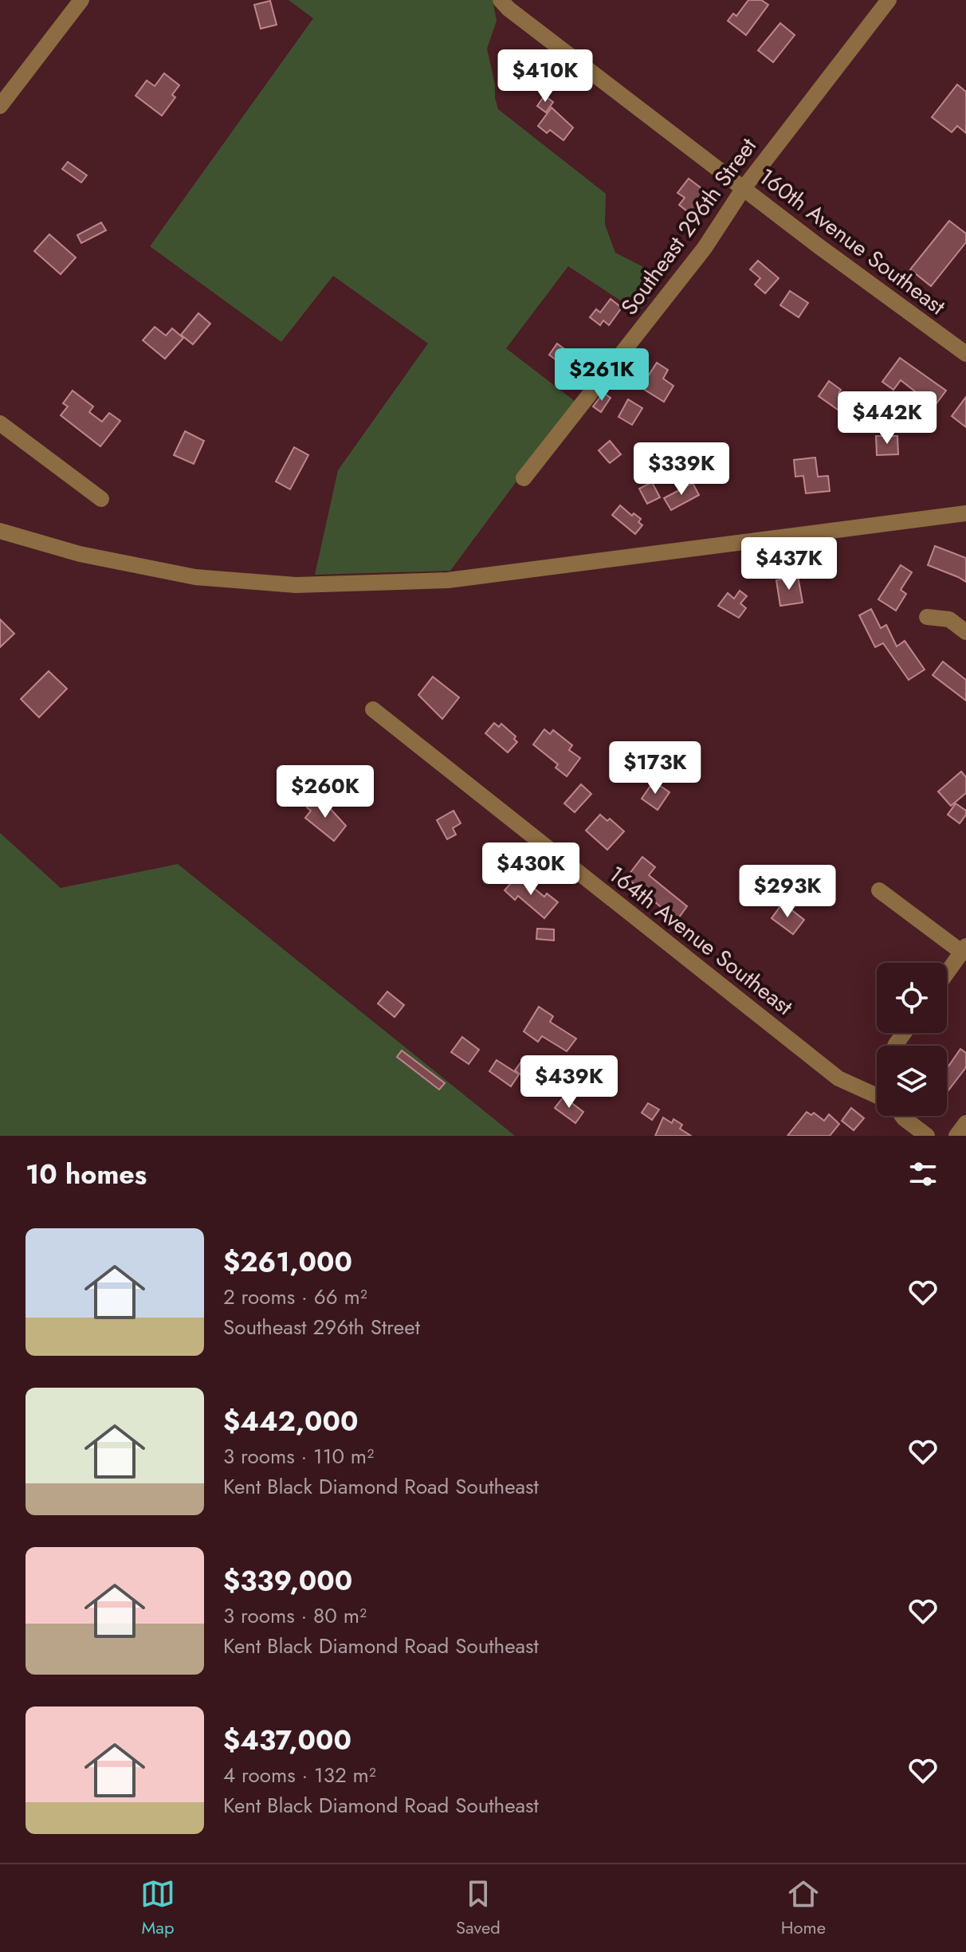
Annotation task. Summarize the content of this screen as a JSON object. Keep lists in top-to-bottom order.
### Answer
{
  "streets": {
    "street": ["Southeast 296th Street", "160th Avenue Southeast", "164th Avenue Southeast"]
  },
  "crossings": [
    ["Southeast 296th Street", "160th Avenue Southeast"]
  ],
  "page": {
    "price": [
      "$410K",
      "$261K",
      "$442K",
      "$339K",
      "$437K",
      "$173K",
      "$260K",
      "$430K",
      "$293K",
      "$439K"
    ],
    "heading": "10 homes",
    "list": [
      {
        "name": "$261,000",
        "note": "2 rooms · 66 m² · Southeast 296th Street"
      },
      {
        "name": "$442,000",
        "note": "3 rooms · 110 m² · Kent Black Diamond Road Southeast"
      },
      {
        "name": "$339,000",
        "note": "3 rooms · 80 m² · Kent Black Diamond Road Southeast"
      },
      {
        "name": "$437,000",
        "note": "4 rooms · 132 m² · Kent Black Diamond Road Southeast"
      }
    ],
    "tabs": ["Map", "Saved", "Home"]
  }
}
